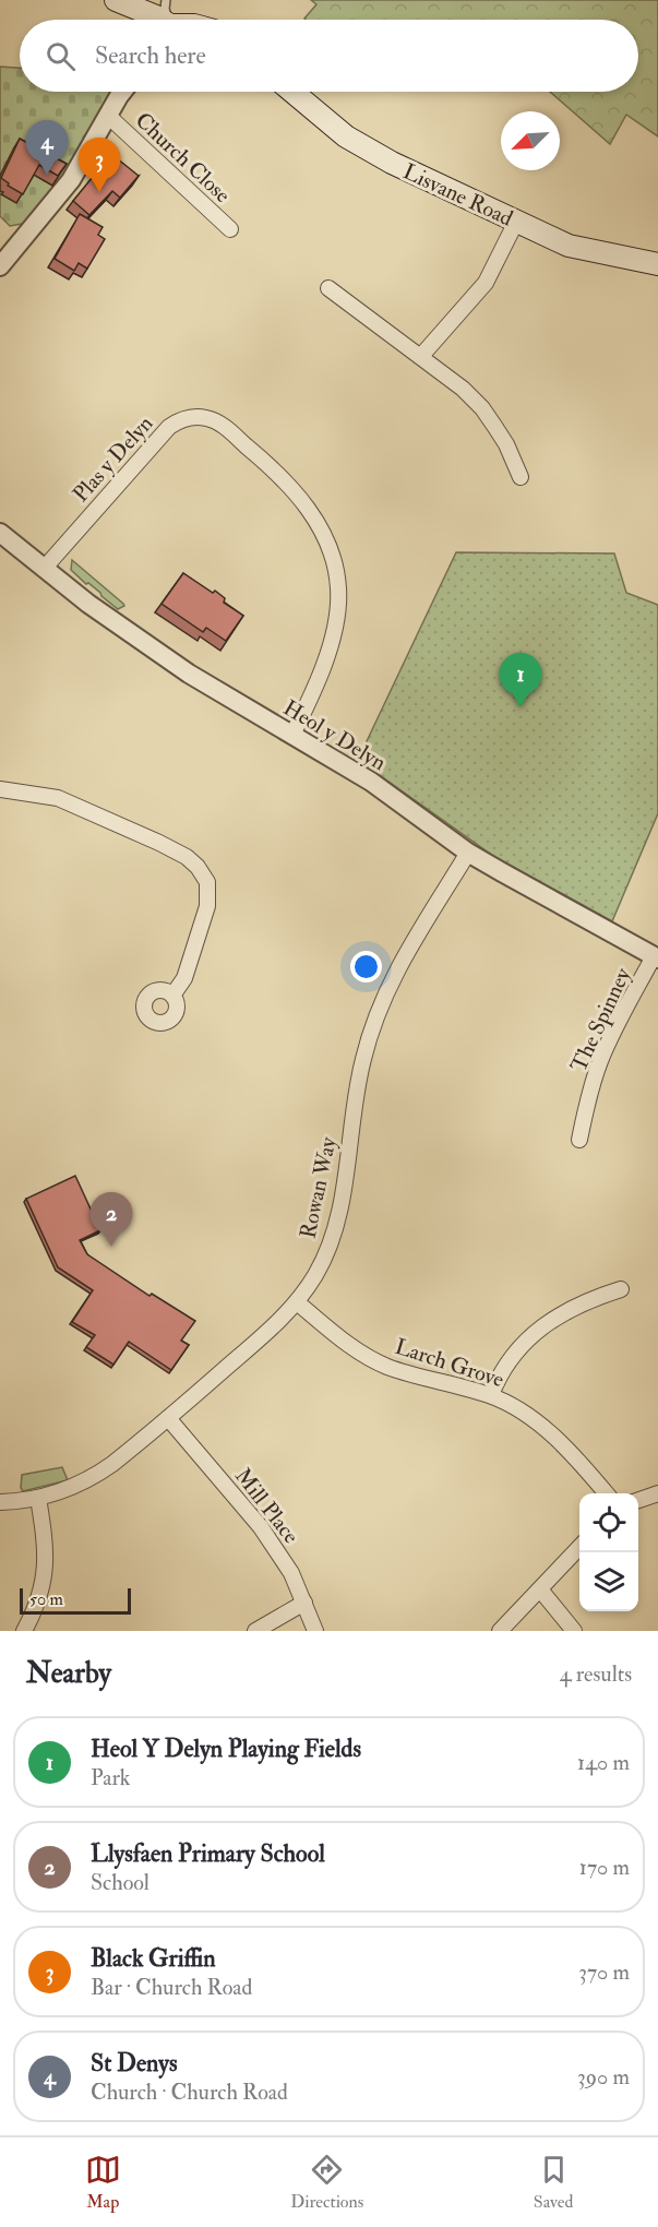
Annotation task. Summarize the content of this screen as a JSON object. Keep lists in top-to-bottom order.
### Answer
{
  "streets": {
    "main road": ["Lisvane Road"],
    "street": [
      "Church Close",
      "Plas y Delyn",
      "Heol y Delyn",
      "The Spinney",
      "Rowan Way",
      "Larch Grove",
      "Mill Place"
    ]
  },
  "crossings": [
    ["Plas y Delyn", "Heol y Delyn"],
    ["Heol y Delyn", "The Spinney"],
    ["Heol y Delyn", "Rowan Way"],
    ["Rowan Way", "Larch Grove"],
    ["Rowan Way", "Mill Place"]
  ],
  "scale_bar": "50 m",
  "north": "bottom left",
  "page": {
    "search": "Search here",
    "pins": [
      "4",
      "3",
      "1",
      "2"
    ],
    "scale": "50 m",
    "heading": ["Nearby", "4 results"],
    "list": [
      {
        "mark": "1",
        "name": "Heol Y Delyn Playing Fields",
        "note": "Park",
        "value": "140 m"
      },
      {
        "mark": "2",
        "name": "Llysfaen Primary School",
        "note": "School",
        "value": "170 m"
      },
      {
        "mark": "3",
        "name": "Black Griffin",
        "note": "Bar · Church Road",
        "value": "370 m"
      },
      {
        "mark": "4",
        "name": "St Denys",
        "note": "Church · Church Road",
        "value": "390 m"
      }
    ],
    "nav": ["Map", "Directions", "Saved"]
  }
}
